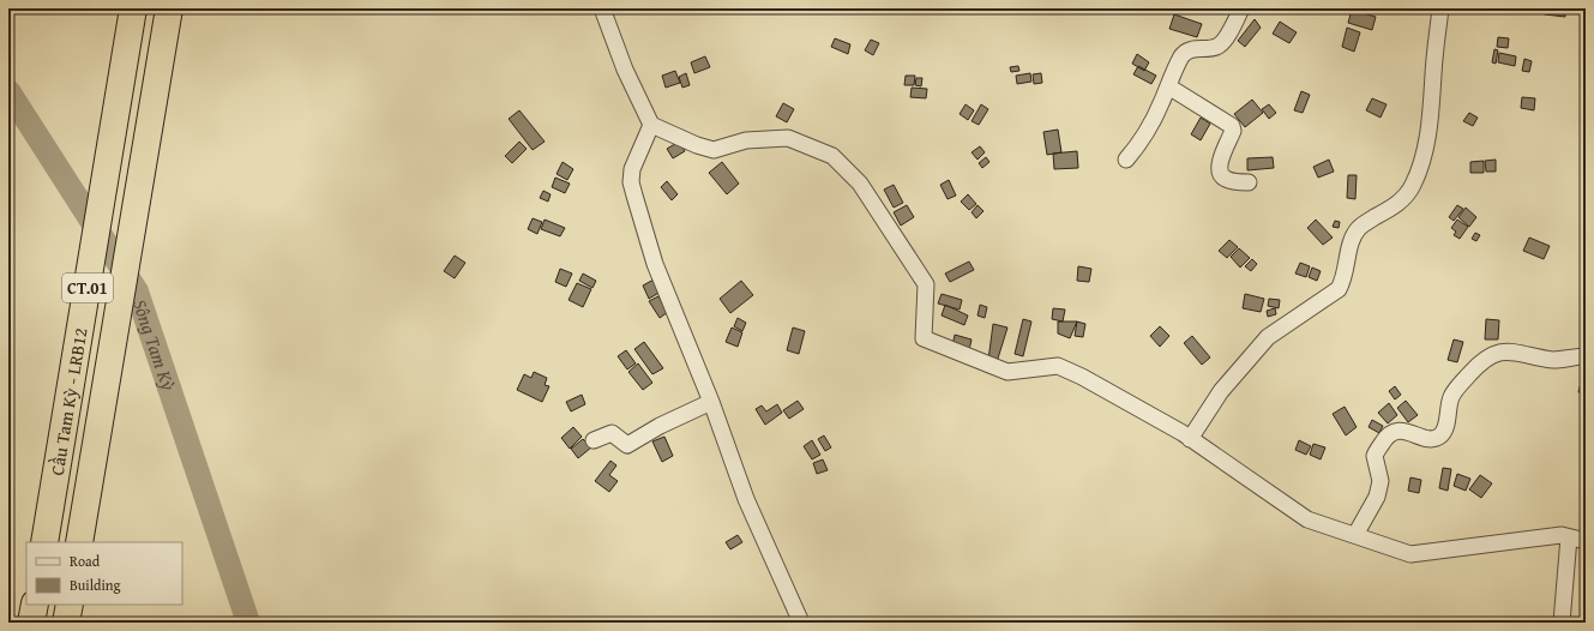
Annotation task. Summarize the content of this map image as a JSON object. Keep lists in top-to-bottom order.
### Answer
{
  "streets": {
    "highway": ["CT.01", "Cầu Tam Kỳ - LRB12"]
  },
  "water": ["Sông Tam Kỳ"],
  "legend": ["Road", "Building"]
}
